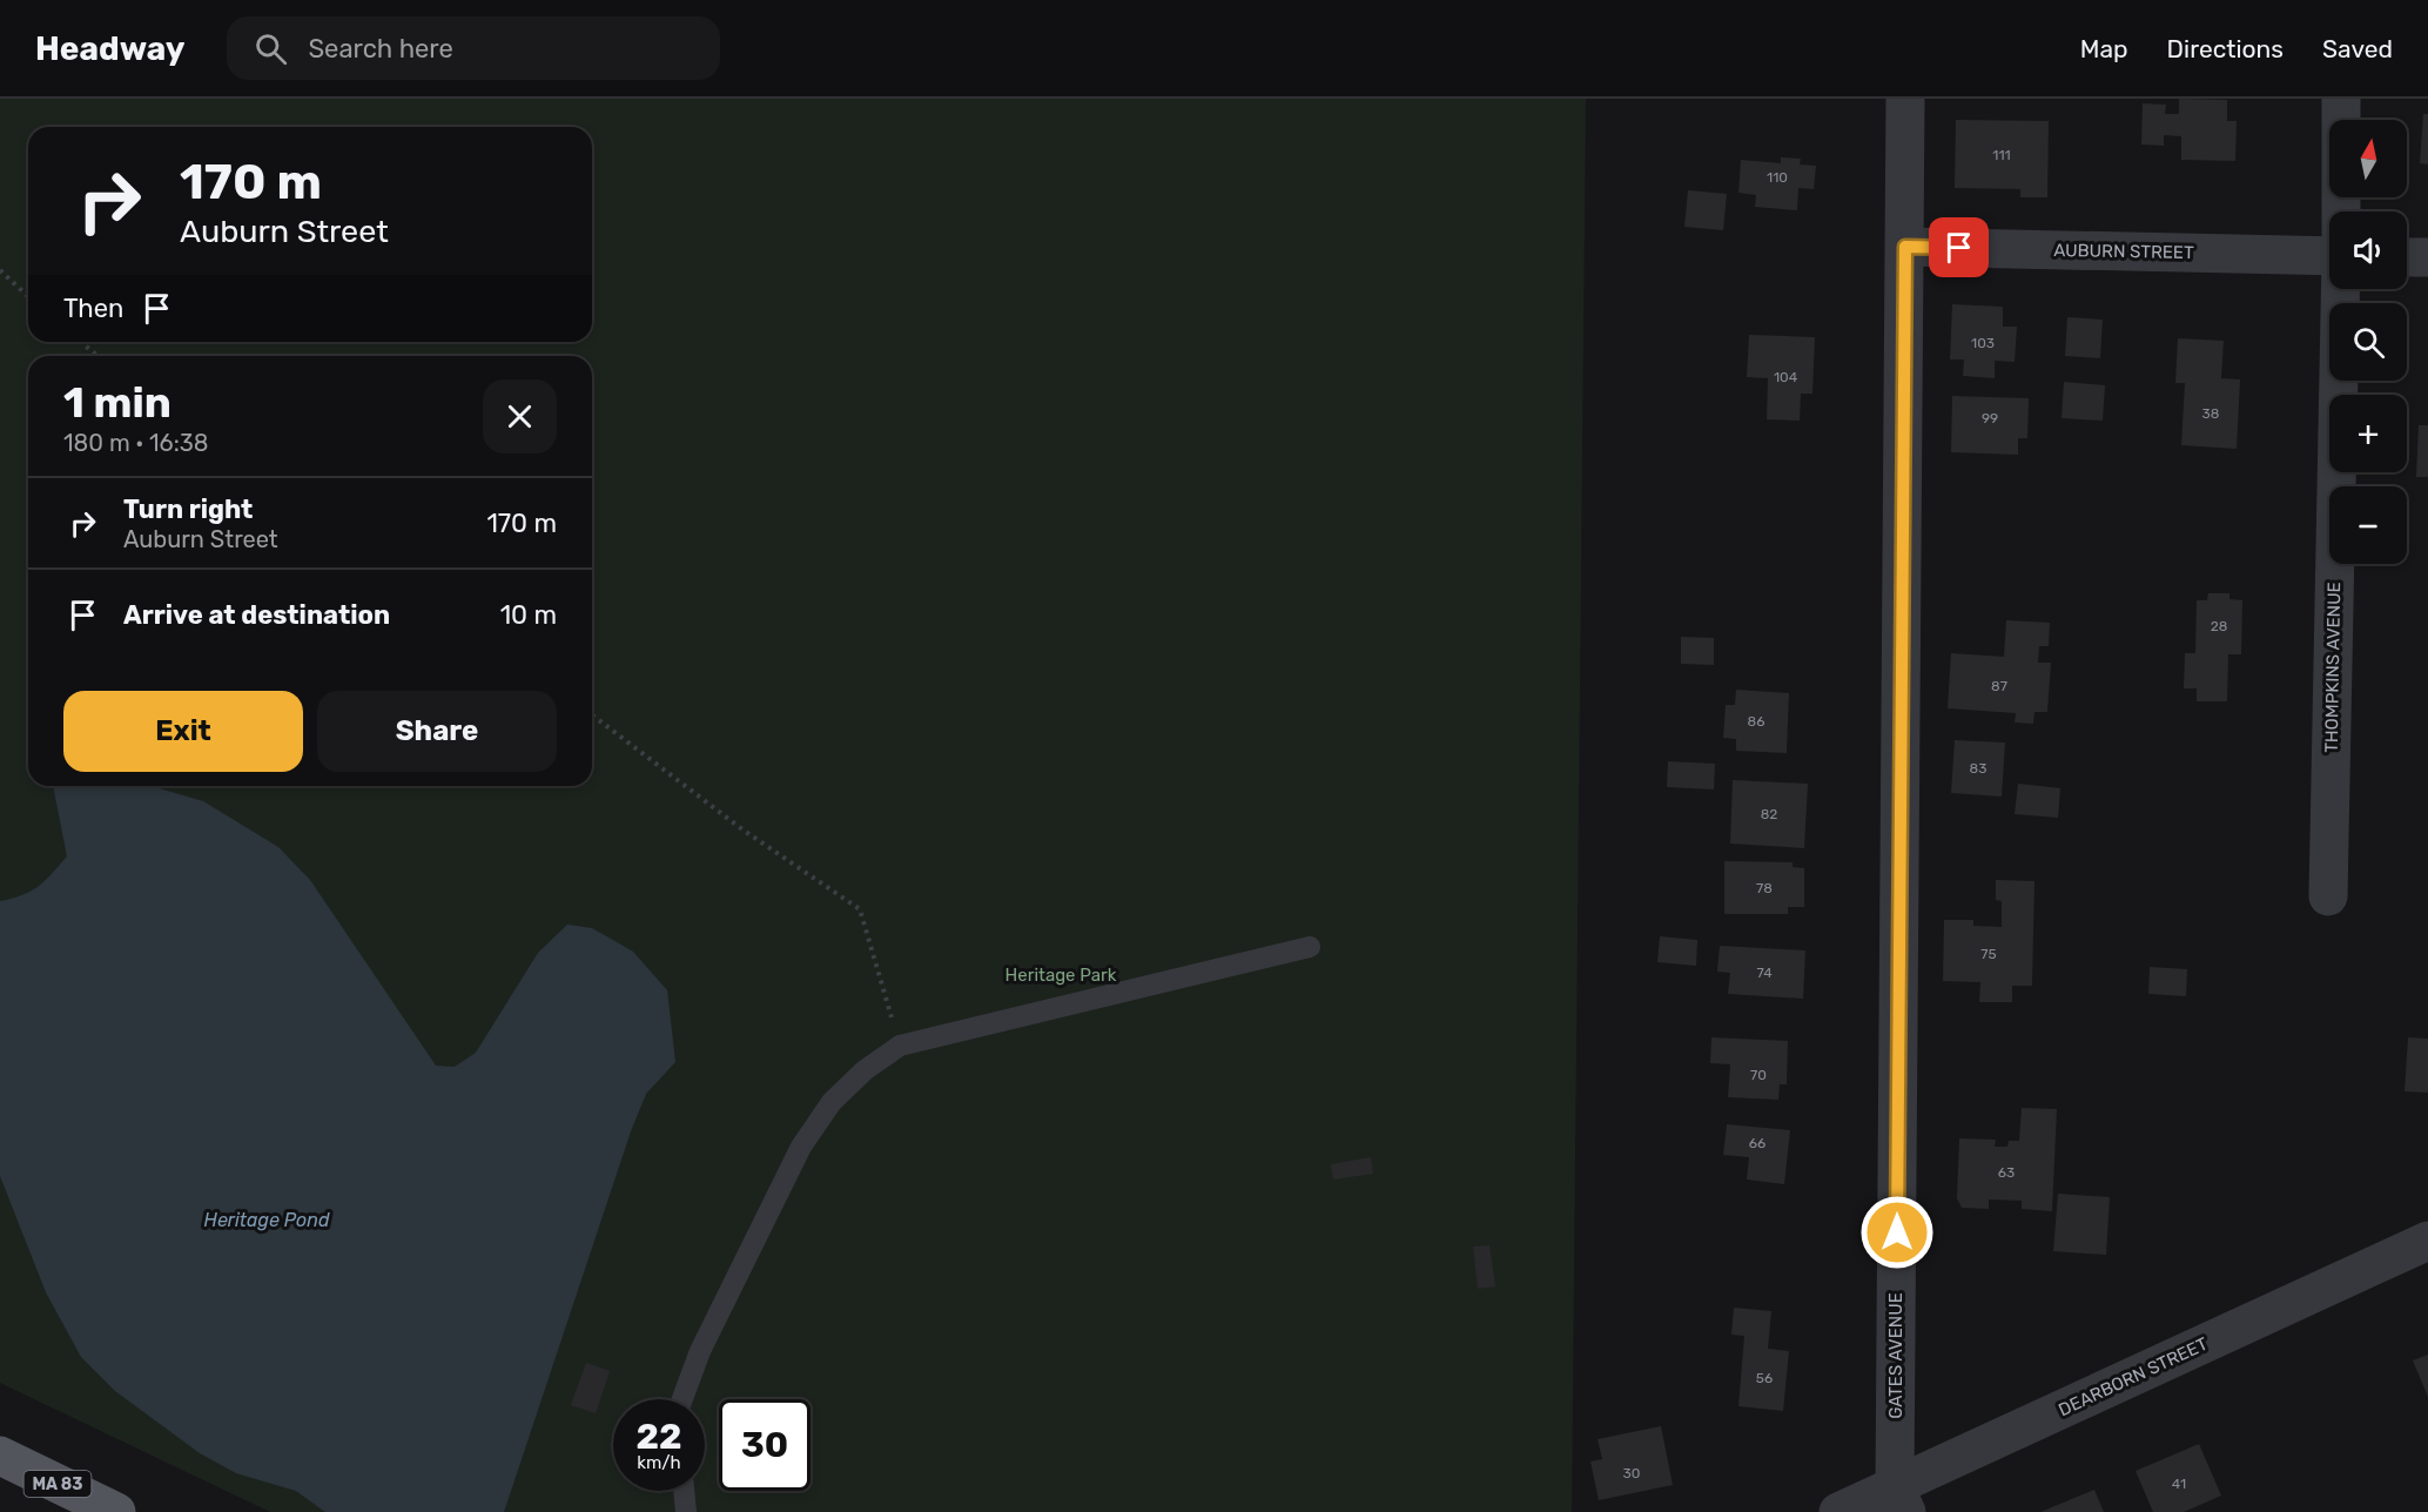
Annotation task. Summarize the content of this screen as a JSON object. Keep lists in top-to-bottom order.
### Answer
{
  "streets": {
    "main road": ["MA 83"],
    "street": [
      "AUBURN STREET",
      "THOMPKINS AVENUE",
      "GATES AVENUE",
      "DEARBORN STREET"
    ]
  },
  "crossings": [
    ["AUBURN STREET", "GATES AVENUE"],
    ["GATES AVENUE", "DEARBORN STREET"]
  ],
  "water": ["Heritage Pond"],
  "parks": ["Heritage Park"],
  "house_numbers": [
    "111",
    "110",
    "103",
    "104",
    "38",
    "99",
    "28",
    "87",
    "86",
    "83",
    "82",
    "78",
    "75",
    "74",
    "70",
    "66",
    "63",
    "56",
    "30",
    "41"
  ],
  "north": "top",
  "page": {
    "header": "Headway",
    "search": "Search here",
    "nav": ["Map", "Directions", "Saved"],
    "map_buttons": ["+", "−"],
    "turn": ["170 m", "Auburn Street"],
    "then": "Then",
    "heading": ["1 min", "180 m · 16:38"],
    "list": [
      {
        "name": "Turn right",
        "note": "Auburn Street",
        "value": "170 m"
      },
      {
        "name": "Arrive at destination",
        "value": "10 m"
      }
    ],
    "buttons": ["Exit", "Share"],
    "speed": "22 km/h",
    "limit": "30"
  }
}
